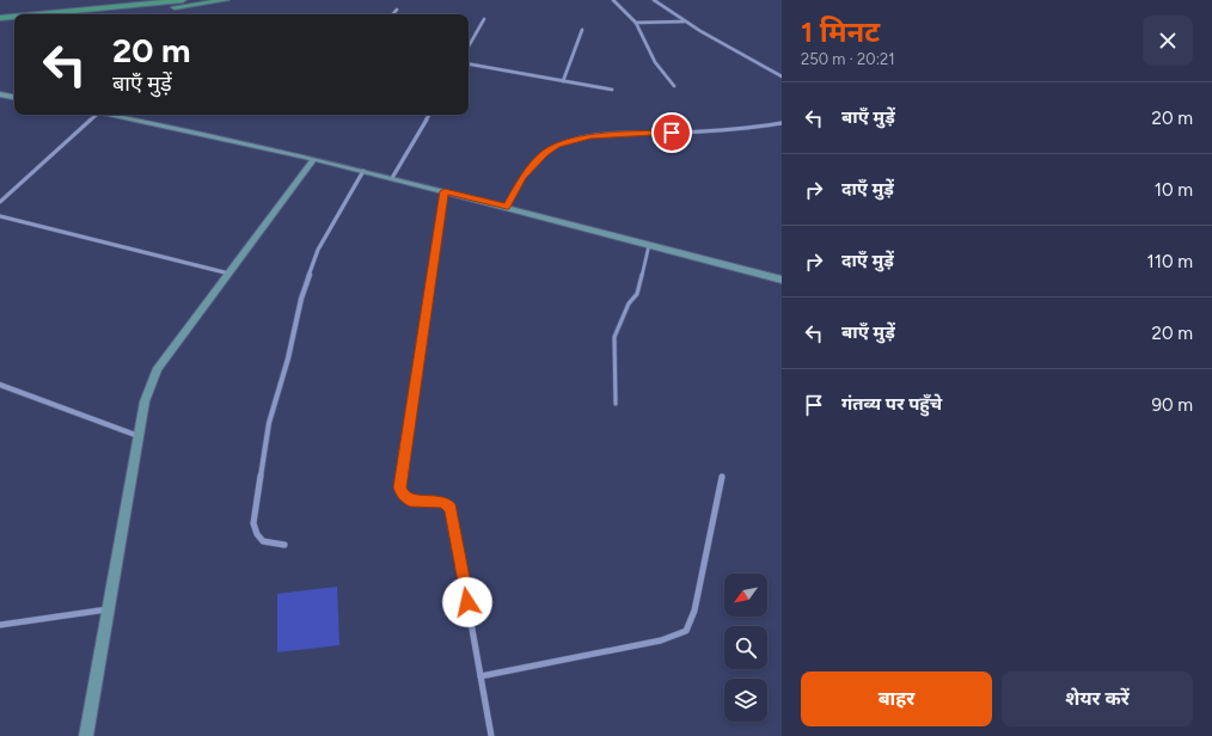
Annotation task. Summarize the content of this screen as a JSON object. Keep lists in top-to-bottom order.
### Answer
{
  "north": "bottom left",
  "page": {
    "heading": ["1 मिनट", "250 m · 20:21"],
    "turn": ["20 m", "बाएँ मुड़ें"],
    "list": [
      {
        "name": "बाएँ मुड़ें",
        "value": "20 m"
      },
      {
        "name": "दाएँ मुड़ें",
        "value": "10 m"
      },
      {
        "name": "दाएँ मुड़ें",
        "value": "110 m"
      },
      {
        "name": "बाएँ मुड़ें",
        "value": "20 m"
      },
      {
        "name": "गंतव्य पर पहुँचे",
        "value": "90 m"
      }
    ],
    "buttons": ["बाहर", "शेयर करें"]
  }
}
